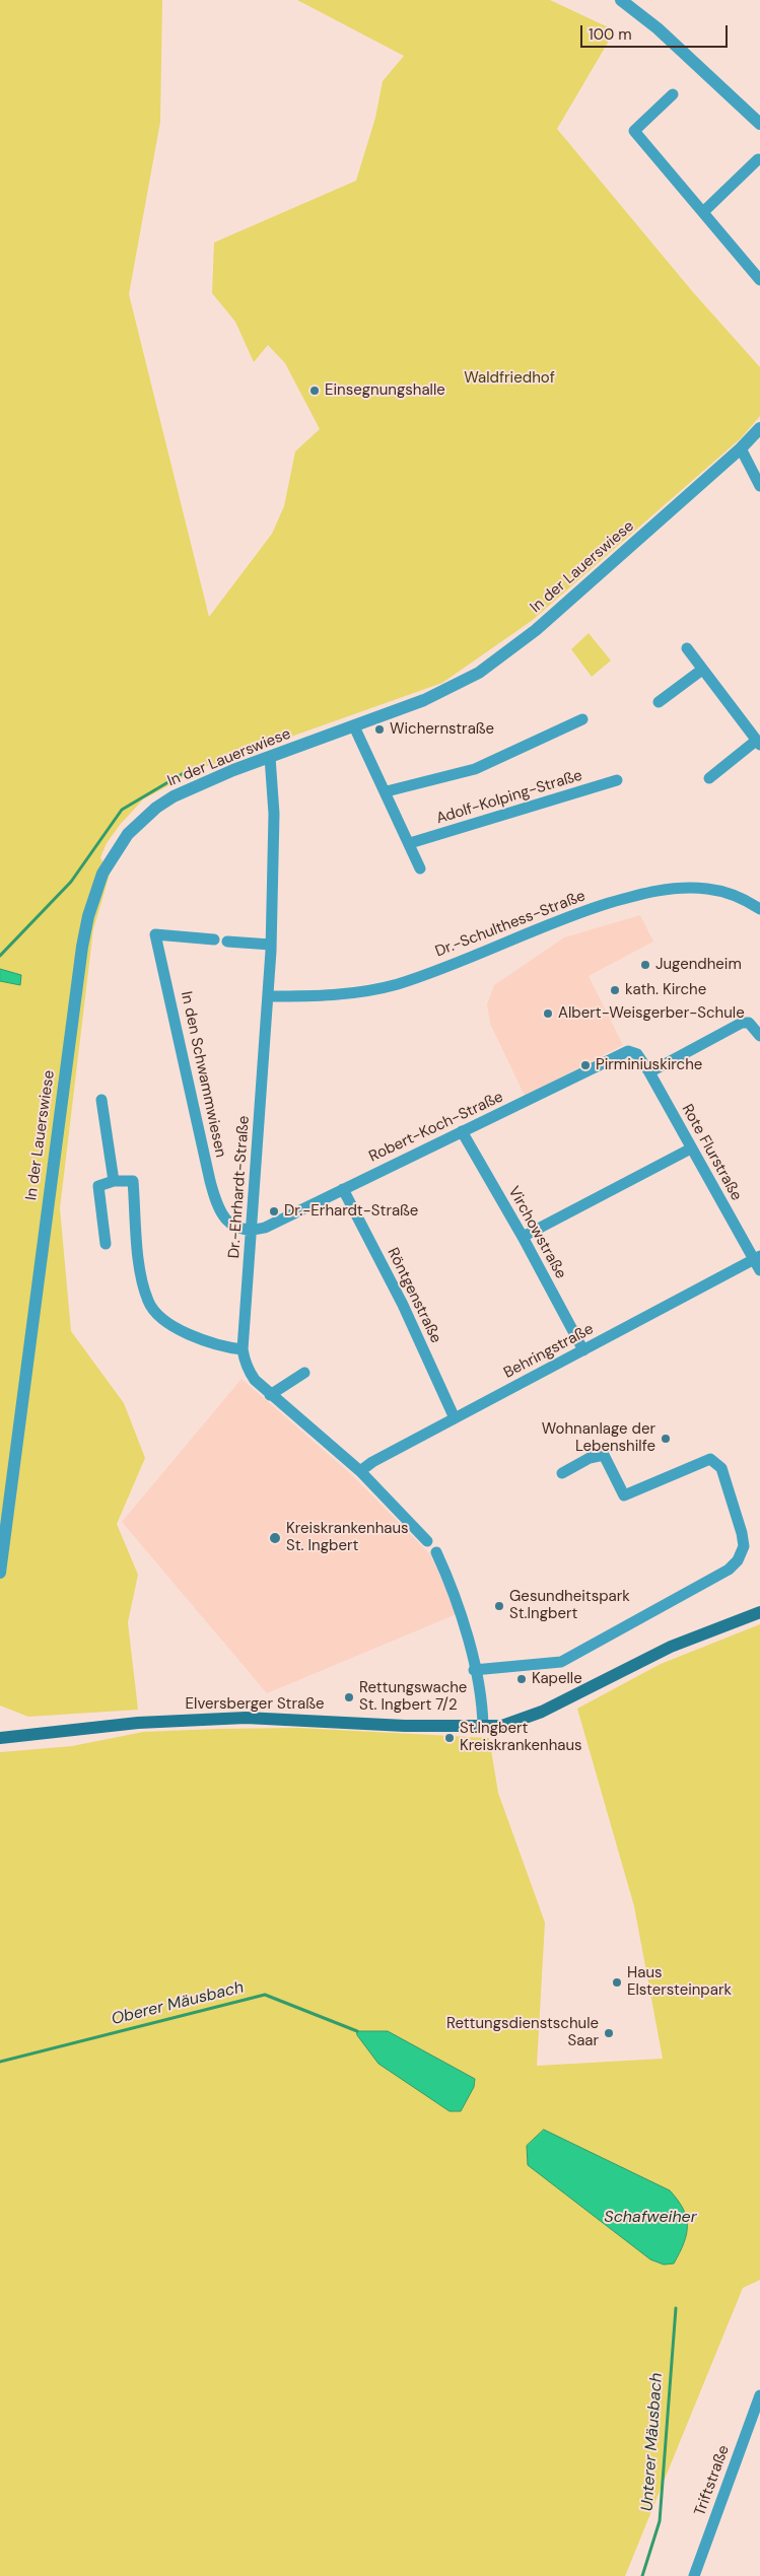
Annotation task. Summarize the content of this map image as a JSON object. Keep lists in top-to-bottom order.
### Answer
{
  "streets": {
    "main road": ["Elversberger Straße"],
    "street": [
      "In der Lauerswiese",
      "Adolf-Kolping-Straße",
      "Dr.-Schulthess-Straße",
      "In den Schwammwiesen",
      "Robert-Koch-Straße",
      "Rote Flurstraße",
      "Dr.-Ehrhardt-Straße",
      "Virchowstraße",
      "Röntgenstraße",
      "Behringstraße",
      "Triftstraße"
    ]
  },
  "crossings": [
    ["In der Lauerswiese", "Dr.-Ehrhardt-Straße"],
    ["Dr.-Schulthess-Straße", "Dr.-Ehrhardt-Straße"],
    ["In den Schwammwiesen", "Robert-Koch-Straße"],
    ["In den Schwammwiesen", "Dr.-Ehrhardt-Straße"],
    ["Robert-Koch-Straße", "Rote Flurstraße"],
    ["Robert-Koch-Straße", "Dr.-Ehrhardt-Straße"],
    ["Robert-Koch-Straße", "Virchowstraße"],
    ["Robert-Koch-Straße", "Röntgenstraße"],
    ["Rote Flurstraße", "Behringstraße"],
    ["Dr.-Ehrhardt-Straße", "Behringstraße"],
    ["Virchowstraße", "Behringstraße"],
    ["Röntgenstraße", "Behringstraße"]
  ],
  "water": ["Oberer Mäusbach", "Schafweiher", "Unterer Mäusbach"],
  "parks": ["Waldfriedhof"],
  "places": [
    "Einsegnungshalle",
    "Wichernstraße",
    "Jugendheim",
    "kath. Kirche",
    "Albert-Weisgerber-Schule",
    "Pirminiuskirche",
    "Dr.-Erhardt-Straße",
    "Wohnanlage der Lebenshilfe",
    "Kreiskrankenhaus St. Ingbert",
    "Gesundheitspark St.Ingbert",
    "Kapelle",
    "Rettungswache St. Ingbert 7/2",
    "St.Ingbert Kreiskrankenhaus",
    "Haus Elstersteinpark",
    "Rettungsdienstschule Saar"
  ],
  "scale_bar": "100 m"
}
